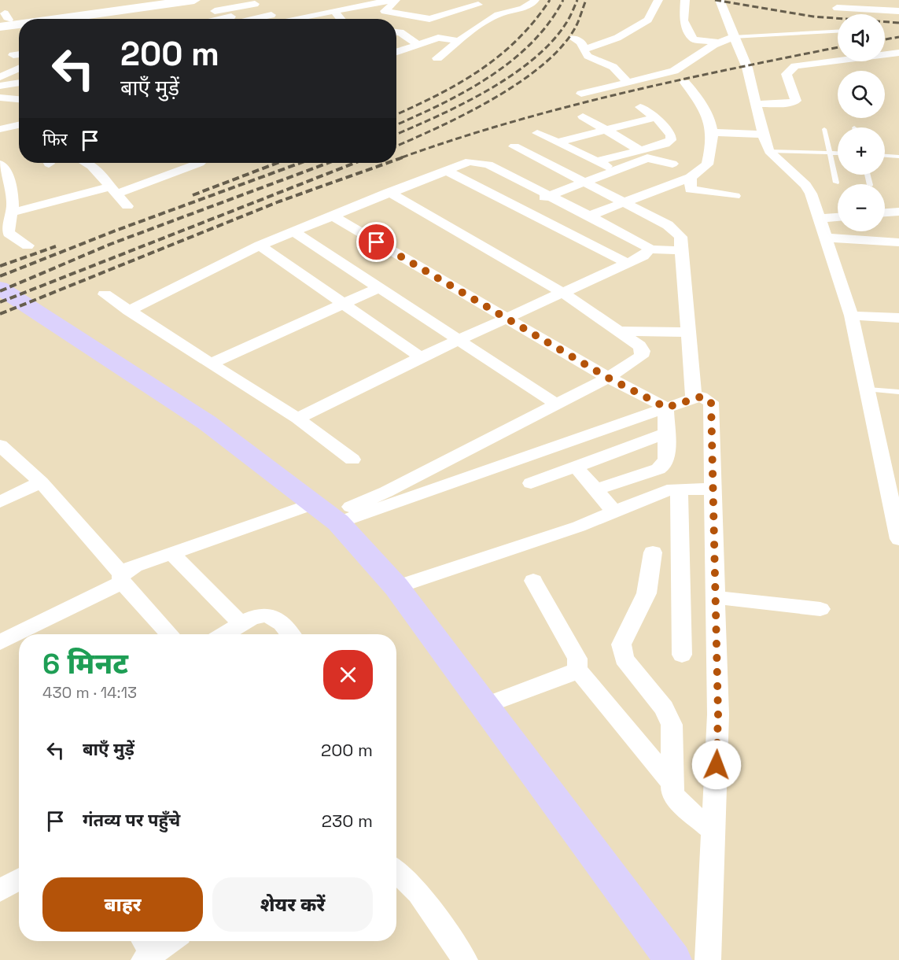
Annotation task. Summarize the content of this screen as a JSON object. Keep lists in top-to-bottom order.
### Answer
{
  "page": {
    "map_buttons": ["+", "−"],
    "turn": ["200 m", "बाएँ मुड़ें"],
    "then": "फिर",
    "heading": ["6 मिनट", "430 m · 14:13"],
    "list": [
      {
        "name": "बाएँ मुड़ें",
        "value": "200 m"
      },
      {
        "name": "गंतव्य पर पहुँचे",
        "value": "230 m"
      }
    ],
    "buttons": ["बाहर", "शेयर करें"]
  }
}
